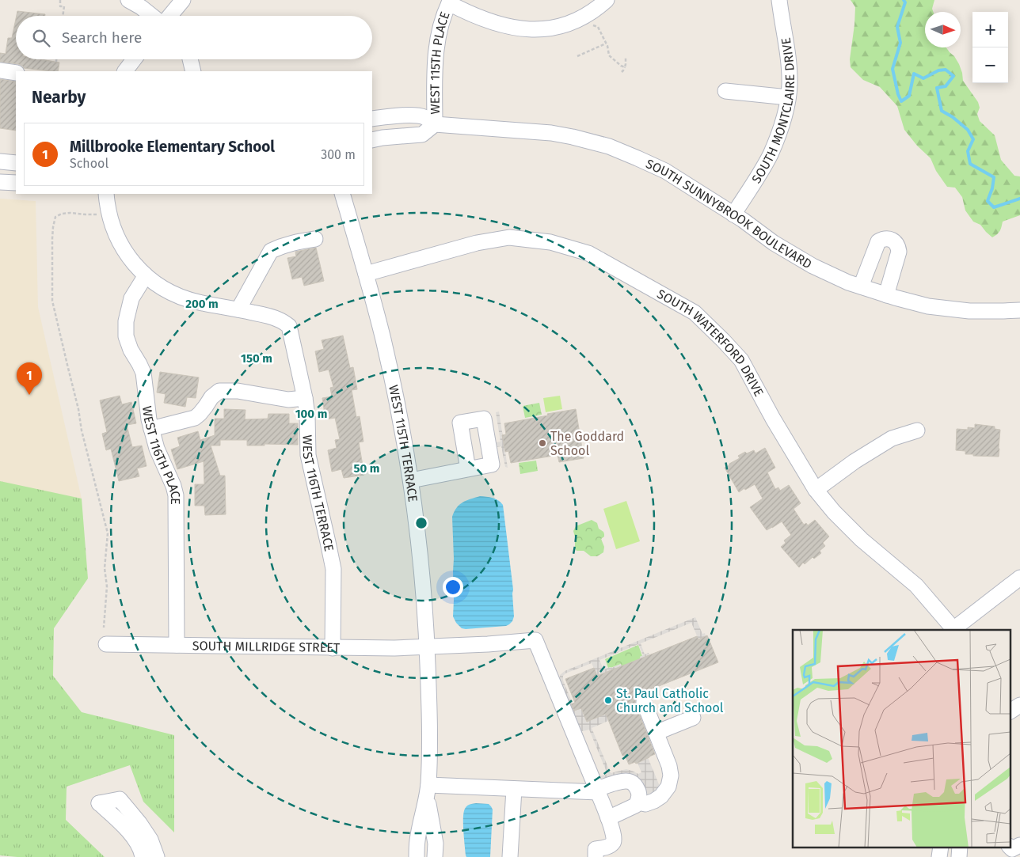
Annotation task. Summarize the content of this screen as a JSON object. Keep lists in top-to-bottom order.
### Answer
{
  "streets": {
    "street": [
      "WEST 115TH PLACE",
      "SOUTH MONTCLAIRE DRIVE",
      "SOUTH SUNNYBROOK BOULEVARD",
      "SOUTH WATERFORD DRIVE",
      "WEST 115TH TERRACE",
      "WEST 116TH PLACE",
      "WEST 116TH TERRACE",
      "SOUTH MILLRIDGE STREET"
    ]
  },
  "crossings": [
    ["WEST 115TH PLACE", "SOUTH SUNNYBROOK BOULEVARD"],
    ["SOUTH MONTCLAIRE DRIVE", "SOUTH SUNNYBROOK BOULEVARD"],
    ["SOUTH WATERFORD DRIVE", "WEST 115TH TERRACE"],
    ["WEST 115TH TERRACE", "SOUTH MILLRIDGE STREET"],
    ["WEST 116TH PLACE", "WEST 116TH TERRACE"],
    ["WEST 116TH PLACE", "SOUTH MILLRIDGE STREET"],
    ["WEST 116TH TERRACE", "SOUTH MILLRIDGE STREET"]
  ],
  "places": ["The Goddard School", "St. Paul Catholic Church and School"],
  "north": "right",
  "page": {
    "map_buttons": ["+", "−"],
    "search": "Search here",
    "heading": "Nearby",
    "list": [
      {
        "mark": "1",
        "name": "Millbrooke Elementary School",
        "note": "School",
        "value": "300 m"
      }
    ],
    "pins": "1"
  },
  "rings": [
    "200 m",
    "150 m",
    "100 m",
    "50 m"
  ]
}
